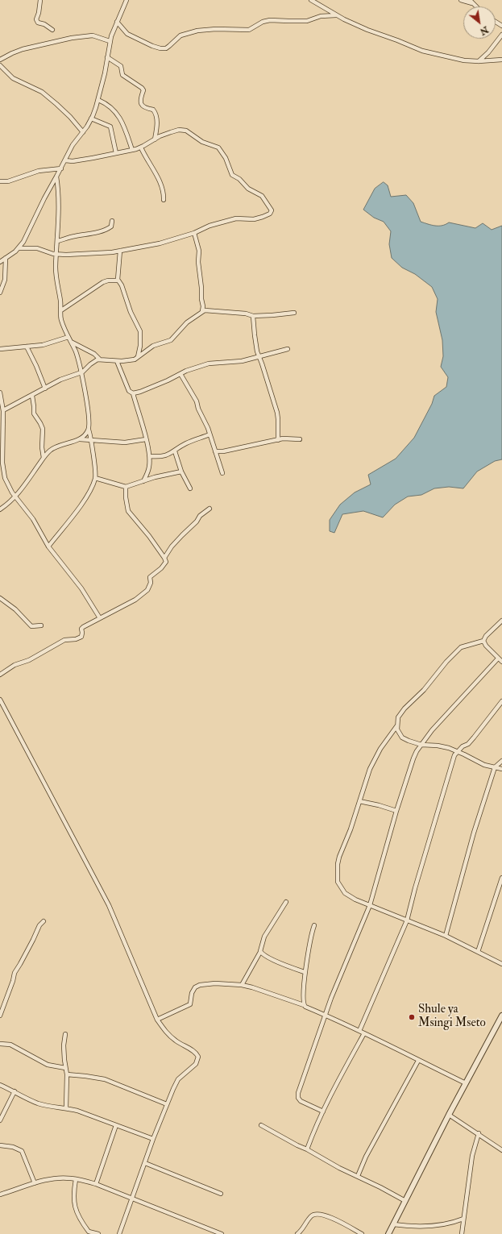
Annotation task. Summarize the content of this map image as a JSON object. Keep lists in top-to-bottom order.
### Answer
{
  "places": ["Shule ya Msingi Mseto"],
  "north": "bottom right"
}
